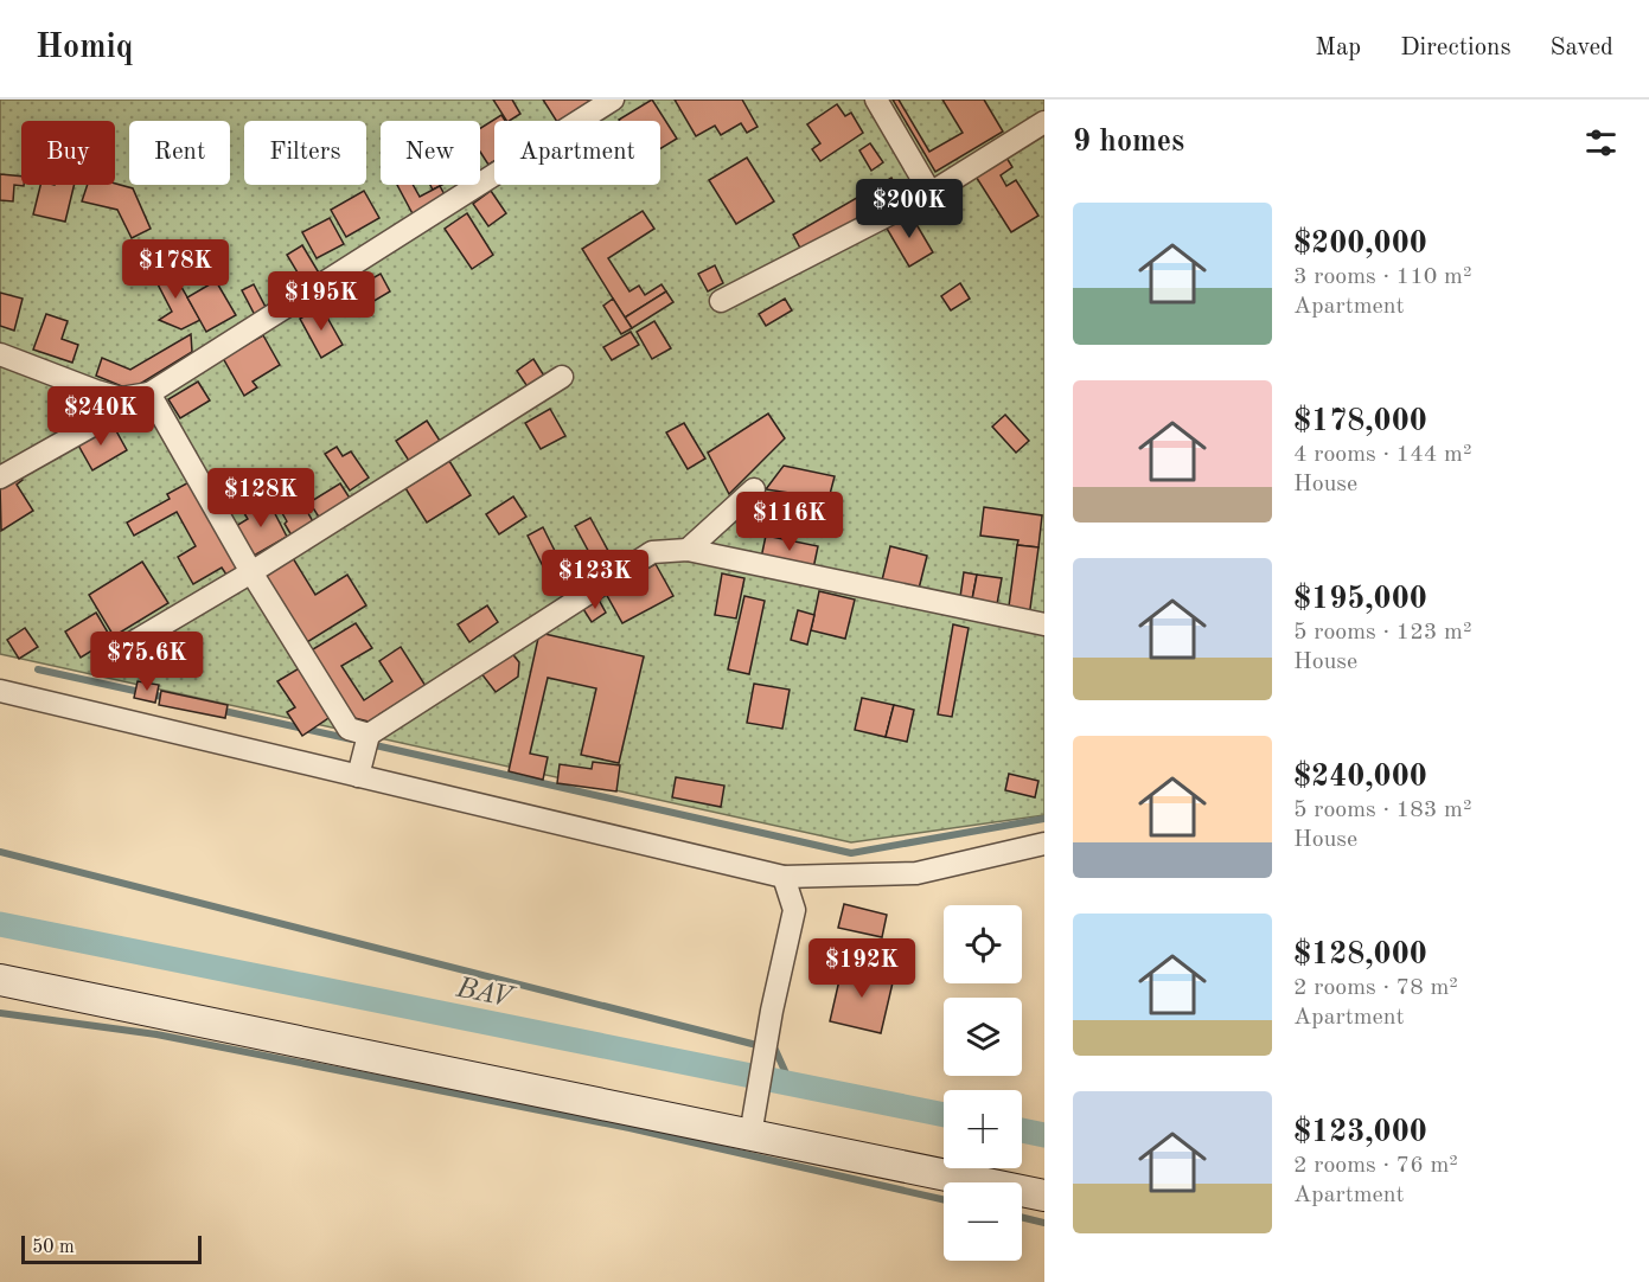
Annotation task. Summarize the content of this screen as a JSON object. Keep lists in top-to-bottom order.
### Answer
{
  "water": ["BAV"],
  "scale_bar": "50 m",
  "page": {
    "header": "Homiq",
    "nav": ["Map", "Directions", "Saved"],
    "heading": "9 homes",
    "chip": [
      "Buy",
      "Rent",
      "Filters",
      "New",
      "Apartment"
    ],
    "price": [
      "$200K",
      "$178K",
      "$195K",
      "$240K",
      "$128K",
      "$116K",
      "$123K",
      "$75.6K",
      "$192K"
    ],
    "list": [
      {
        "name": "$200,000",
        "note": "3 rooms · 110 m² · Apartment"
      },
      {
        "name": "$178,000",
        "note": "4 rooms · 144 m² · House"
      },
      {
        "name": "$195,000",
        "note": "5 rooms · 123 m² · House"
      },
      {
        "name": "$240,000",
        "note": "5 rooms · 183 m² · House"
      },
      {
        "name": "$128,000",
        "note": "2 rooms · 78 m² · Apartment"
      },
      {
        "name": "$123,000",
        "note": "2 rooms · 76 m² · Apartment"
      }
    ],
    "map_buttons": ["+", "−"],
    "scale": "50 m"
  }
}
